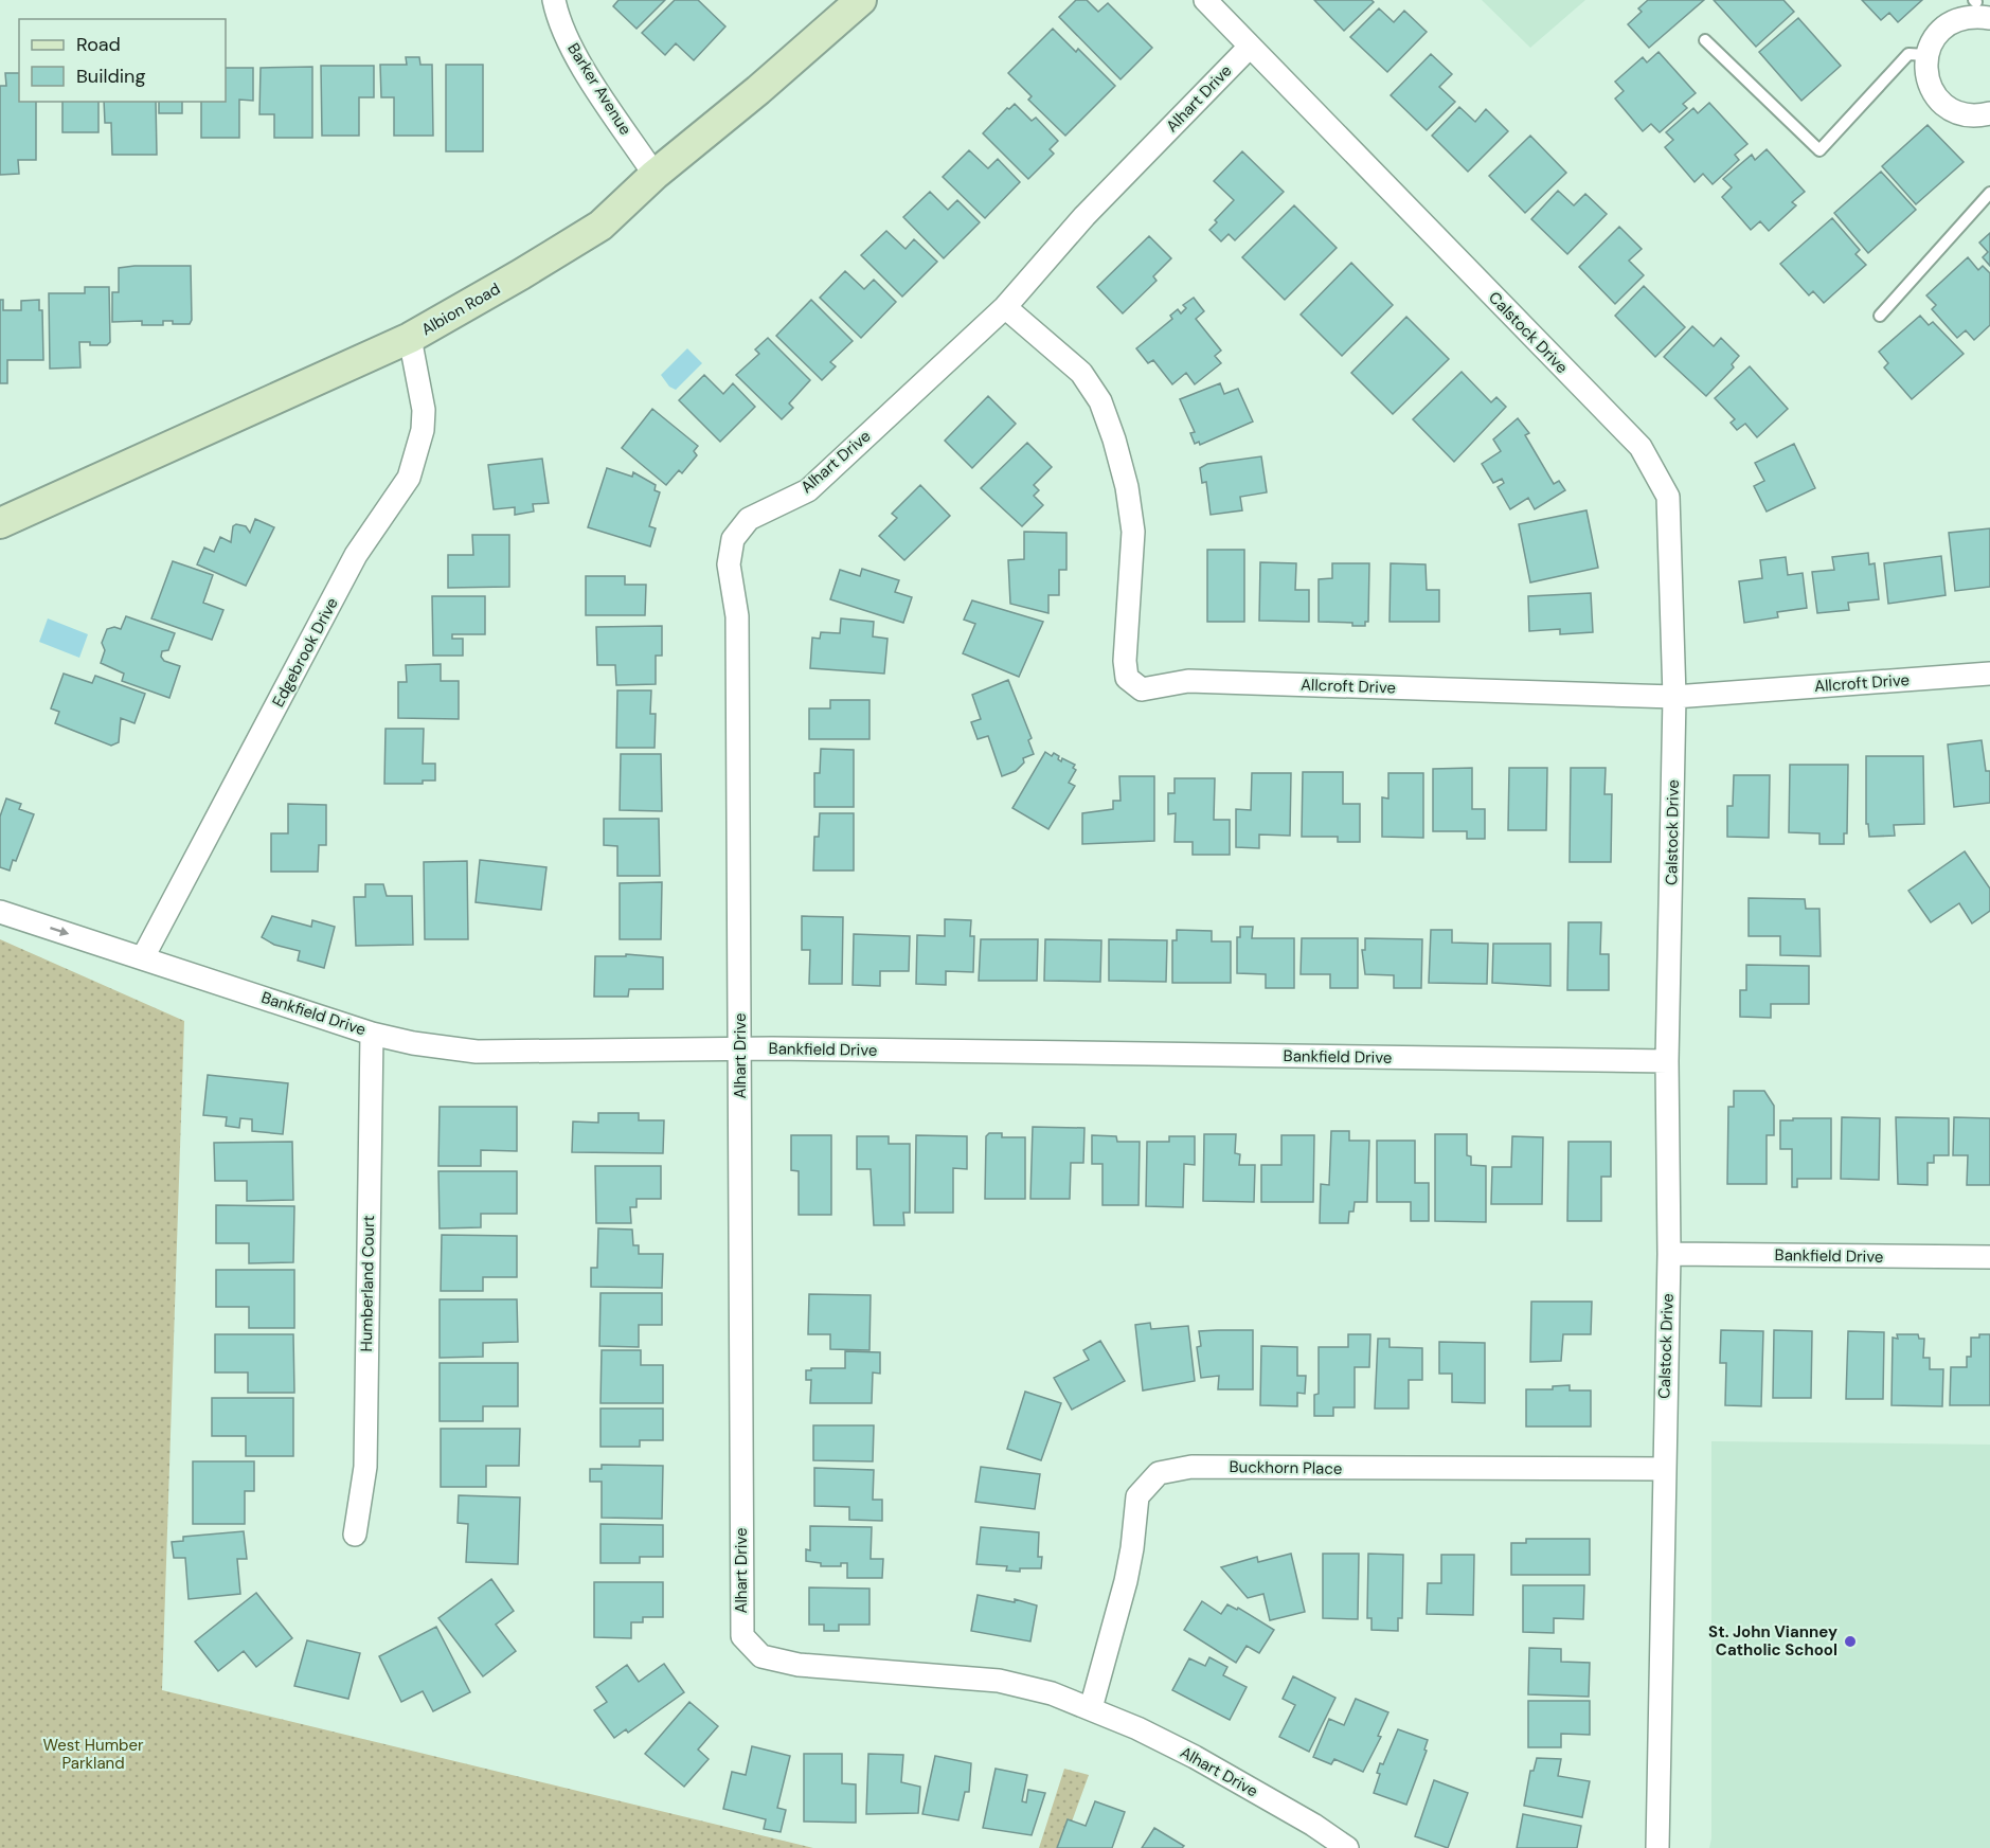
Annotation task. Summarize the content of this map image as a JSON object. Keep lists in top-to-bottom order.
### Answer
{
  "streets": {
    "main road": ["Albion Road"],
    "street": [
      "Barker Avenue",
      "Alhart Drive",
      "Calstock Drive",
      "Edgebrook Drive",
      "Allcroft Drive",
      "Bankfield Drive",
      "Humberland Court",
      "Buckhorn Place"
    ]
  },
  "crossings": [
    ["Barker Avenue", "Albion Road"],
    ["Alhart Drive", "Calstock Drive"],
    ["Alhart Drive", "Allcroft Drive"],
    ["Alhart Drive", "Bankfield Drive"],
    ["Alhart Drive", "Buckhorn Place"],
    ["Albion Road", "Edgebrook Drive"],
    ["Calstock Drive", "Allcroft Drive"],
    ["Calstock Drive", "Bankfield Drive"],
    ["Calstock Drive", "Buckhorn Place"],
    ["Edgebrook Drive", "Bankfield Drive"],
    ["Bankfield Drive", "Humberland Court"]
  ],
  "parks": ["West Humber Parkland"],
  "places": ["St. John Vianney Catholic School"],
  "legend": ["Road", "Building"]
}
